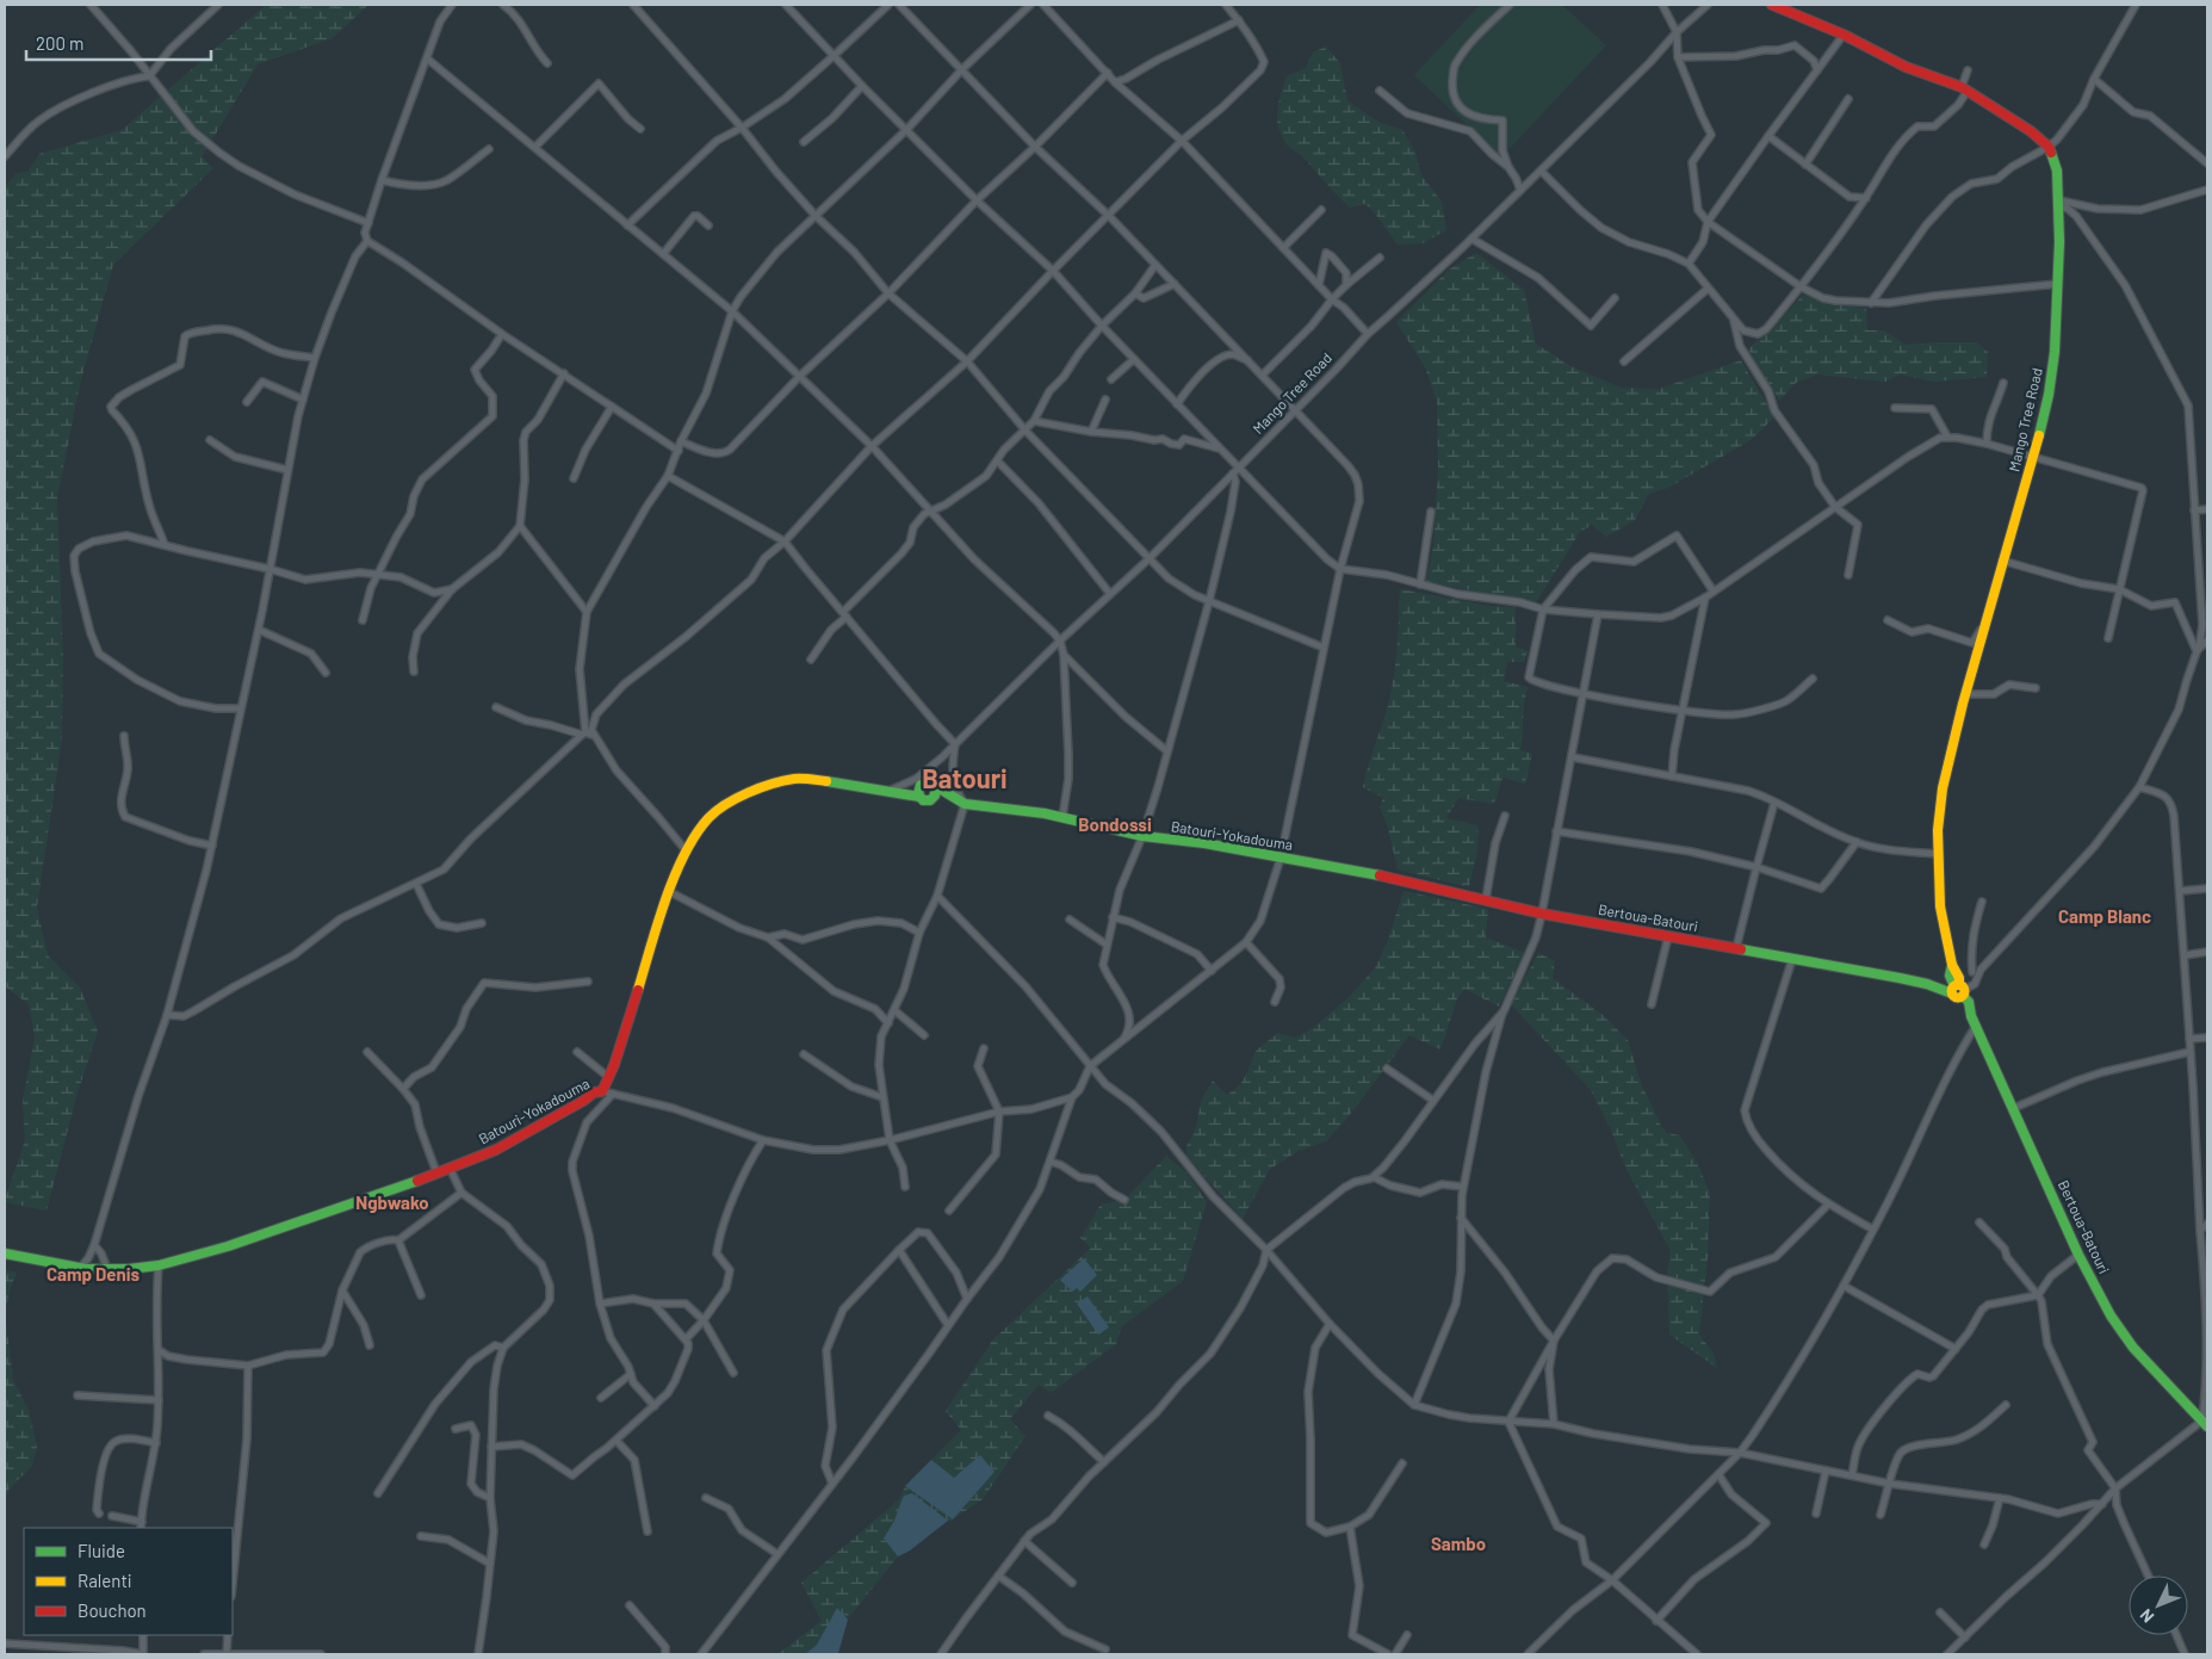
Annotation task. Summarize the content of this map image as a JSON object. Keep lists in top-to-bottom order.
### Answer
{
  "streets": {
    "main road": ["Mango Tree Road", "Batouri-Yokadouma", "Bertoua-Batouri"]
  },
  "crossings": [
    ["Mango Tree Road", "Batouri-Yokadouma"],
    ["Mango Tree Road", "Bertoua-Batouri"],
    ["Batouri-Yokadouma", "Bertoua-Batouri"]
  ],
  "districts": [
    "Batouri",
    "Bondossi",
    "Camp Blanc",
    "Ngbwako",
    "Camp Denis",
    "Sambo"
  ],
  "legend": ["Fluide", "Ralenti", "Bouchon"],
  "scale_bar": "200 m",
  "north": "bottom left"
}
